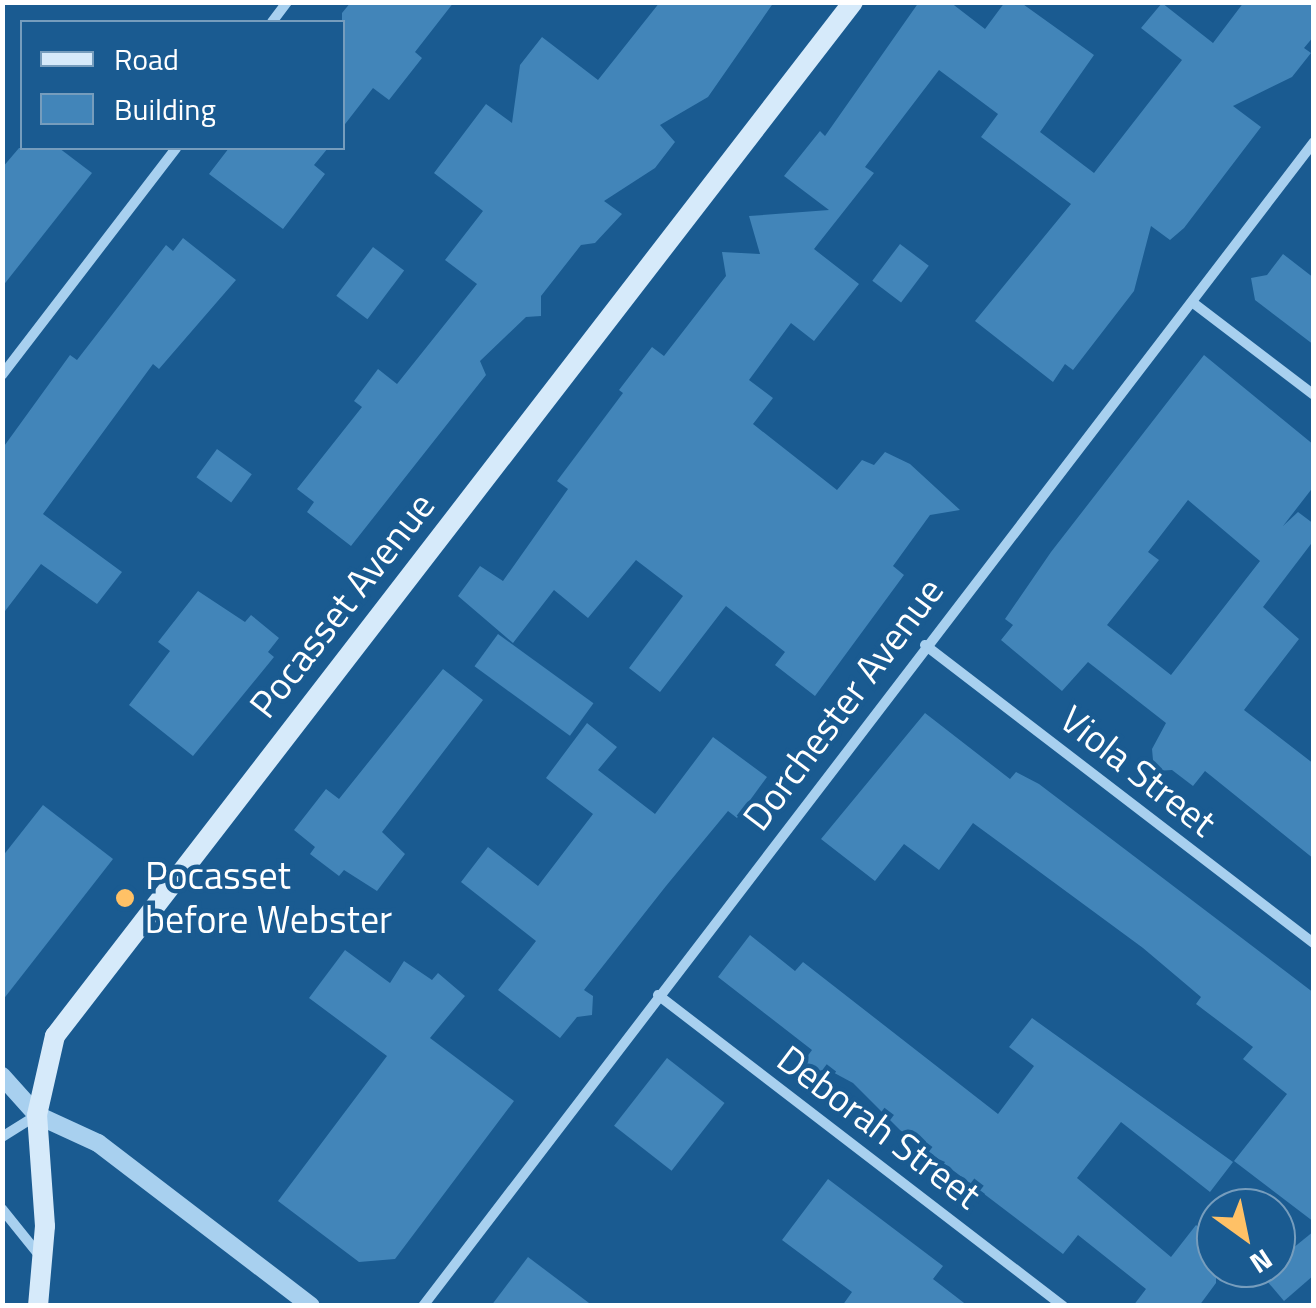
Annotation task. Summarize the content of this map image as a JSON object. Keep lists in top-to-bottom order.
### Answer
{
  "streets": {
    "main road": ["Pocasset Avenue"],
    "street": ["Dorchester Avenue", "Viola Street", "Deborah Street"]
  },
  "crossings": [
    ["Dorchester Avenue", "Viola Street"],
    ["Dorchester Avenue", "Deborah Street"]
  ],
  "places": ["Pocasset before Webster"],
  "legend": ["Road", "Building"],
  "north": "bottom right"
}
